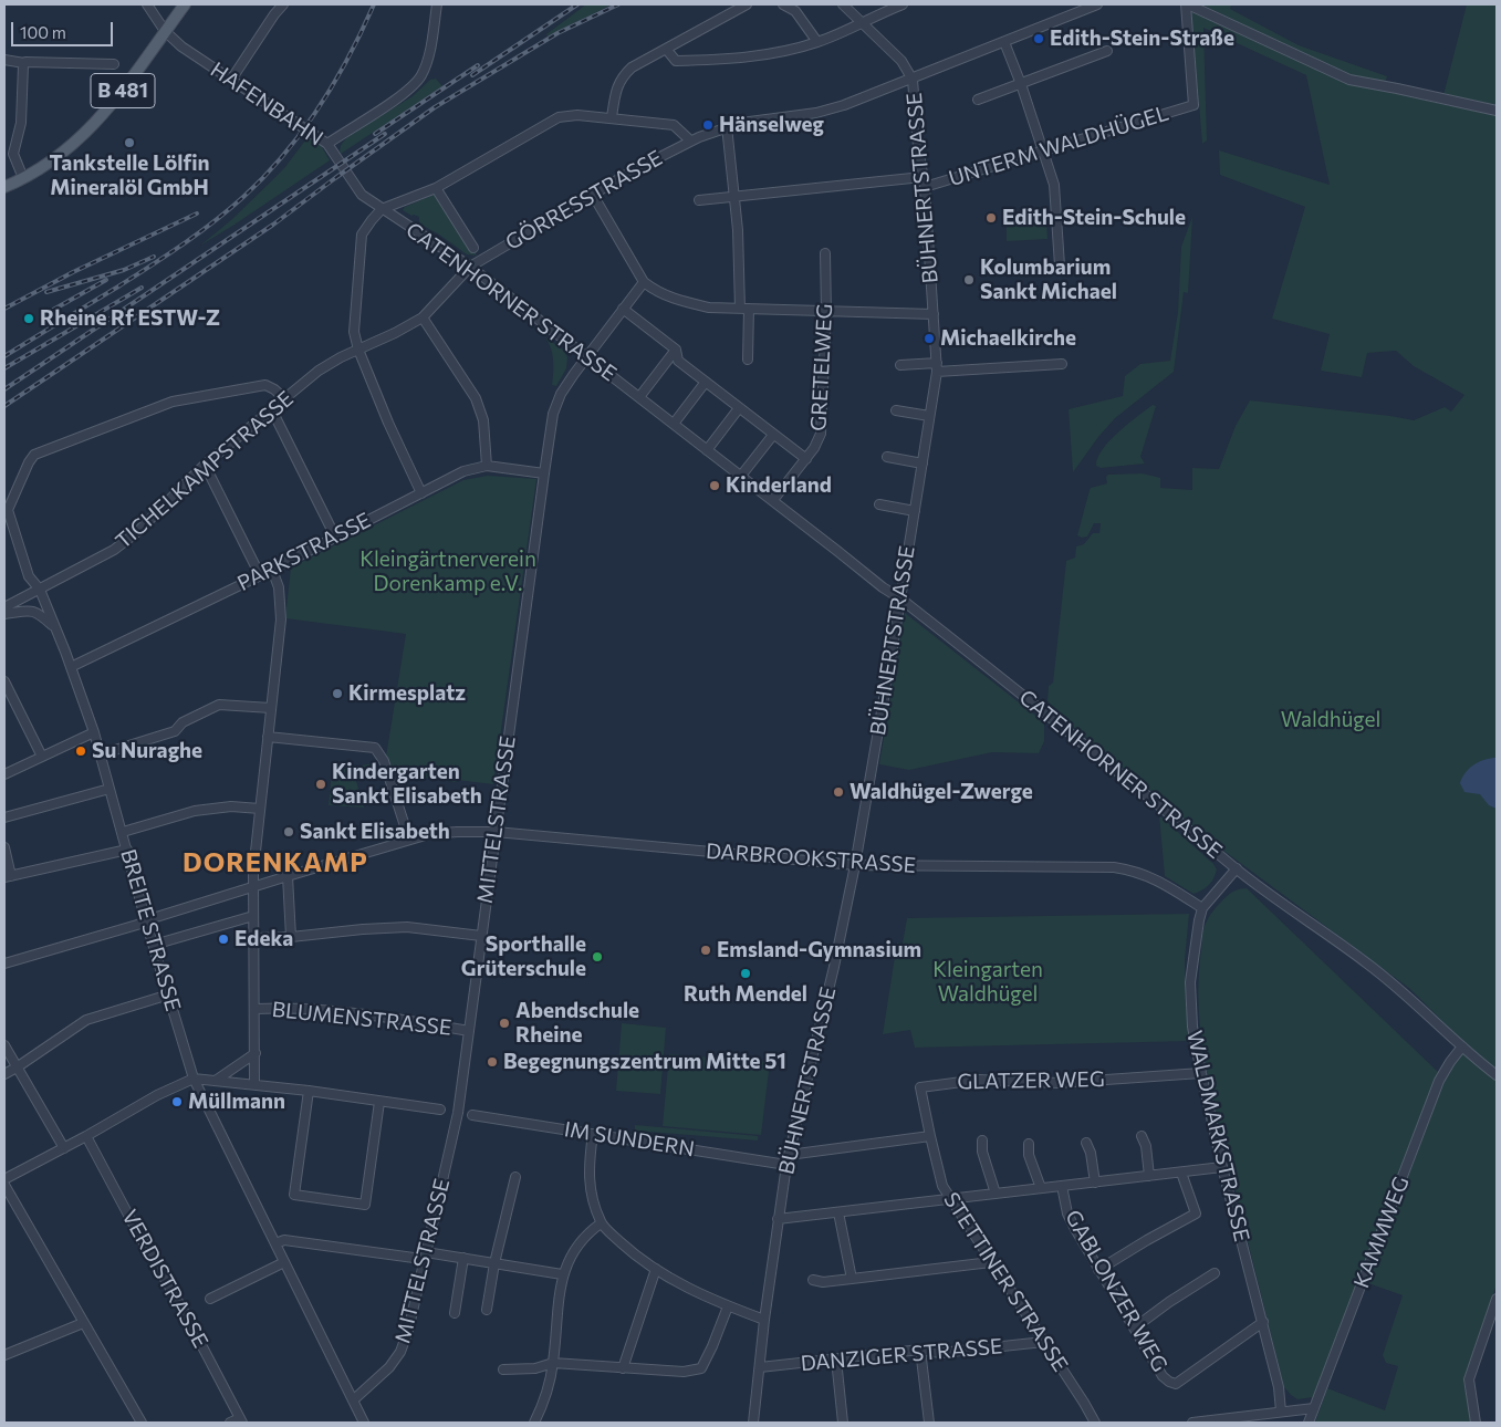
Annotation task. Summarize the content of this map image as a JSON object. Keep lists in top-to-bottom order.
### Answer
{
  "streets": {
    "main road": ["B 481"],
    "street": [
      "HAFENBAHN",
      "UNTERM WALDHÜGEL",
      "BÜHNERTSTRASSE",
      "GÖRRESSTRASSE",
      "CATENHORNER STRASSE",
      "GRETELWEG",
      "TICHELKAMPSTRASSE",
      "PARKSTRASSE",
      "MITTELSTRASSE",
      "DARBROOKSTRASSE",
      "BREITE STRASSE",
      "BLUMENSTRASSE",
      "GLATZER WEG",
      "WALDMARKSTRASSE",
      "IM SUNDERN",
      "KAMMWEG",
      "VERDISTRASSE",
      "STETTINER STRASSE",
      "GABLONZER WEG",
      "DANZIGER STRASSE"
    ]
  },
  "crossings": [
    ["B 481", "HAFENBAHN"],
    ["HAFENBAHN", "CATENHORNER STRASSE"],
    ["UNTERM WALDHÜGEL", "BÜHNERTSTRASSE"],
    ["BÜHNERTSTRASSE", "GÖRRESSTRASSE"],
    ["BÜHNERTSTRASSE", "CATENHORNER STRASSE"],
    ["BÜHNERTSTRASSE", "DARBROOKSTRASSE"],
    ["BÜHNERTSTRASSE", "IM SUNDERN"],
    ["BÜHNERTSTRASSE", "DANZIGER STRASSE"],
    ["GÖRRESSTRASSE", "CATENHORNER STRASSE"],
    ["GÖRRESSTRASSE", "TICHELKAMPSTRASSE"],
    ["CATENHORNER STRASSE", "GRETELWEG"],
    ["CATENHORNER STRASSE", "TICHELKAMPSTRASSE"],
    ["CATENHORNER STRASSE", "MITTELSTRASSE"],
    ["CATENHORNER STRASSE", "WALDMARKSTRASSE"],
    ["CATENHORNER STRASSE", "KAMMWEG"],
    ["TICHELKAMPSTRASSE", "BREITE STRASSE"],
    ["PARKSTRASSE", "MITTELSTRASSE"],
    ["PARKSTRASSE", "BREITE STRASSE"],
    ["MITTELSTRASSE", "DARBROOKSTRASSE"],
    ["MITTELSTRASSE", "BREITE STRASSE"],
    ["MITTELSTRASSE", "BLUMENSTRASSE"],
    ["DARBROOKSTRASSE", "BREITE STRASSE"],
    ["DARBROOKSTRASSE", "WALDMARKSTRASSE"],
    ["GLATZER WEG", "WALDMARKSTRASSE"],
    ["GLATZER WEG", "STETTINER STRASSE"],
    ["WALDMARKSTRASSE", "GABLONZER WEG"],
    ["STETTINER STRASSE", "DANZIGER STRASSE"]
  ],
  "districts": ["DORENKAMP"],
  "parks": ["Kleingärtnerverein Dorenkamp e.V.", "Waldhügel", "Kleingarten Waldhügel"],
  "places": [
    "Edith-Stein-Straße",
    "Hänselweg",
    "Tankstelle Lölfin Mineralöl GmbH",
    "Edith-Stein-Schule",
    "Kolumbarium Sankt Michael",
    "Rheine Rf ESTW-Z",
    "Michaelkirche",
    "Kinderland",
    "Kirmesplatz",
    "Su Nuraghe",
    "Kindergarten Sankt Elisabeth",
    "Waldhügel-Zwerge",
    "Sankt Elisabeth",
    "Edeka",
    "Emsland-Gymnasium",
    "Sporthalle Grüterschule",
    "Ruth Mendel",
    "Abendschule Rheine",
    "Begegnungszentrum Mitte 51",
    "Müllmann"
  ],
  "scale_bar": "100 m"
}
